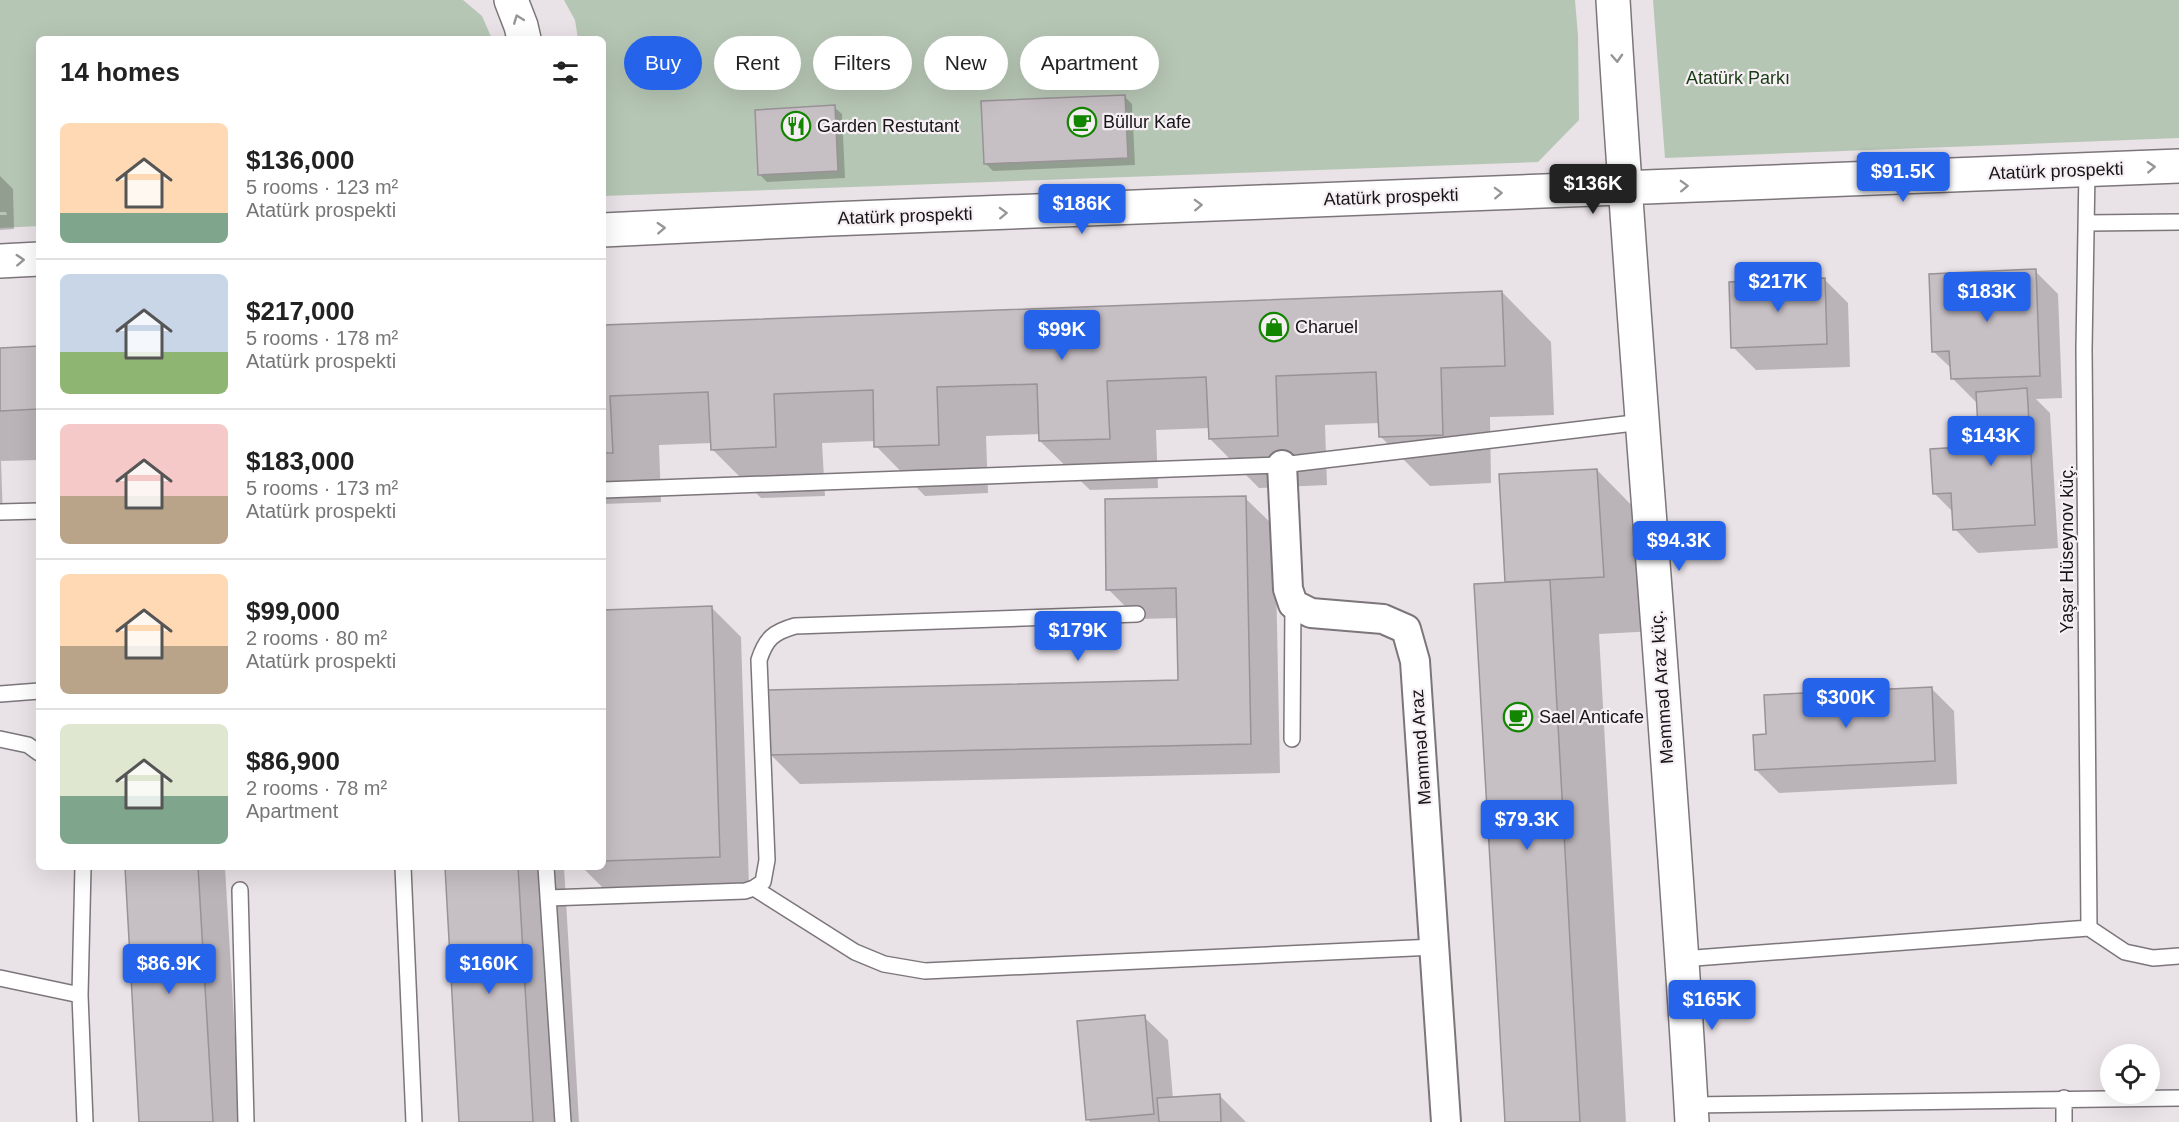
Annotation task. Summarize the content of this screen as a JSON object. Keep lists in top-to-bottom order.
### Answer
{
  "streets": {
    "main road": ["Atatürk prospekti", "Məmməd Araz küç."],
    "street": ["Məmməd Araz"],
    "lane": ["Yaşar Hüseynov küç."]
  },
  "crossings": [
    ["Atatürk prospekti", "Yaşar Hüseynov küç."],
    ["Atatürk prospekti", "Məmməd Araz küç."]
  ],
  "one_way": ["Atatürk prospekti"],
  "parks": ["Atatürk Parkı"],
  "places": {
    "cafe": ["Büllur Kafe", "Sael Anticafe"],
    "restaurant": ["Garden Restutant"],
    "shop": ["Charuel"]
  },
  "page": {
    "chip": [
      "Buy",
      "Rent",
      "Filters",
      "New",
      "Apartment"
    ],
    "heading": "14 homes",
    "list": [
      {
        "name": "$136,000",
        "note": "5 rooms · 123 m² · Atatürk prospekti"
      },
      {
        "name": "$217,000",
        "note": "5 rooms · 178 m² · Atatürk prospekti"
      },
      {
        "name": "$183,000",
        "note": "5 rooms · 173 m² · Atatürk prospekti"
      },
      {
        "name": "$99,000",
        "note": "2 rooms · 80 m² · Atatürk prospekti"
      },
      {
        "name": "$86,900",
        "note": "2 rooms · 78 m² · Apartment"
      }
    ],
    "price": [
      "$91.5K",
      "$136K",
      "$186K",
      "$217K",
      "$183K",
      "$99K",
      "$143K",
      "$94.3K",
      "$179K",
      "$300K",
      "$79.3K",
      "$86.9K",
      "$160K",
      "$165K"
    ]
  }
}
